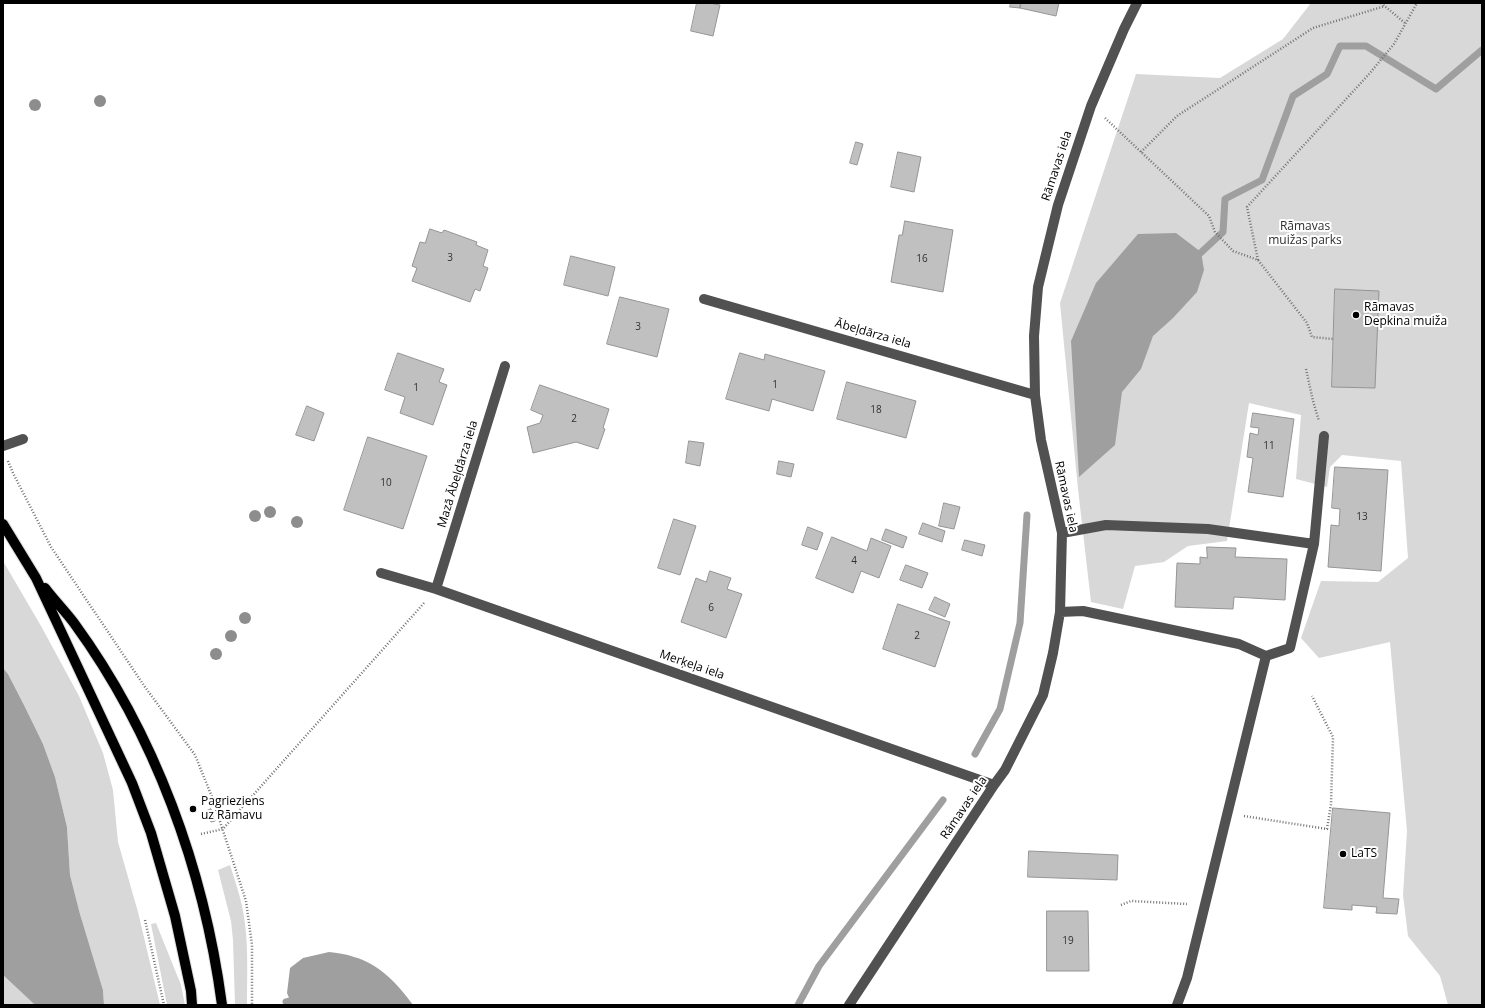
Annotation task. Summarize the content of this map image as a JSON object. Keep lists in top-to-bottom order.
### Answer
{
  "streets": {
    "street": [
      "Rāmavas iela",
      "Ābeļdārza iela",
      "Mazā Ābeļdārza iela",
      "Merķeļa iela"
    ]
  },
  "crossings": [
    ["Rāmavas iela", "Ābeļdārza iela"],
    ["Rāmavas iela", "Merķeļa iela"],
    ["Mazā Ābeļdārza iela", "Merķeļa iela"]
  ],
  "parks": ["Rāmavas muižas parks"],
  "places": ["Rāmavas Depkina muiža", "Pagrieziens uz Rāmavu", "LaTS"],
  "house_numbers": [
    "3",
    "16",
    "3",
    "1",
    "1",
    "18",
    "2",
    "11",
    "10",
    "13",
    "4",
    "6",
    "2",
    "19"
  ]
}
